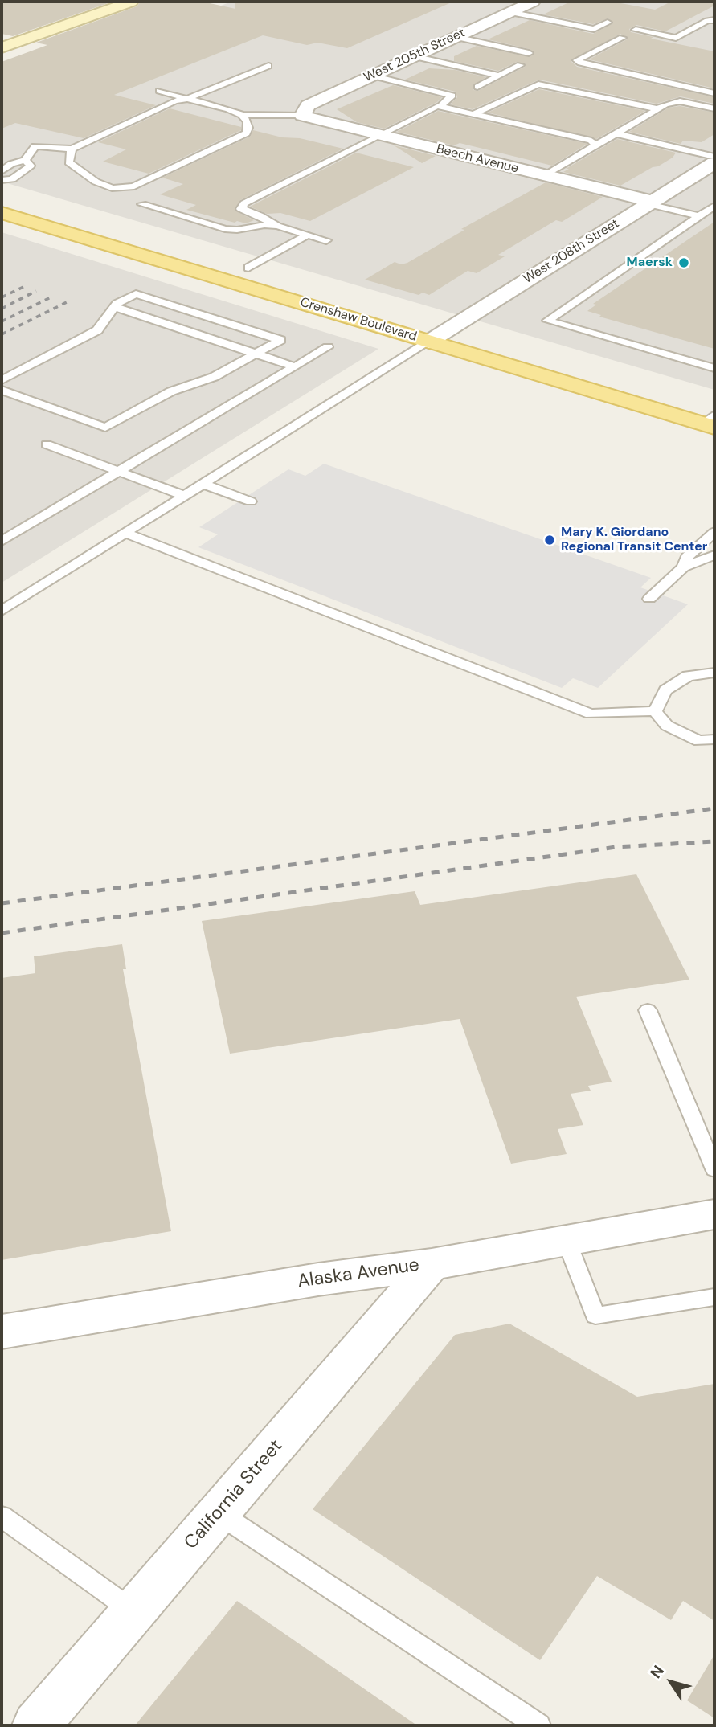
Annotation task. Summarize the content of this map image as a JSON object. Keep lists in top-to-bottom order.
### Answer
{
  "streets": {
    "main road": ["Crenshaw Boulevard"],
    "street": [
      "West 205th Street",
      "Beech Avenue",
      "West 208th Street",
      "Alaska Avenue",
      "California Street"
    ]
  },
  "crossings": [
    ["West 205th Street", "Beech Avenue"],
    ["Beech Avenue", "West 208th Street"],
    ["West 208th Street", "Crenshaw Boulevard"],
    ["Alaska Avenue", "California Street"]
  ],
  "places": ["Maersk", "Mary K. Giordano Regional Transit Center"],
  "north": "top left"
}
